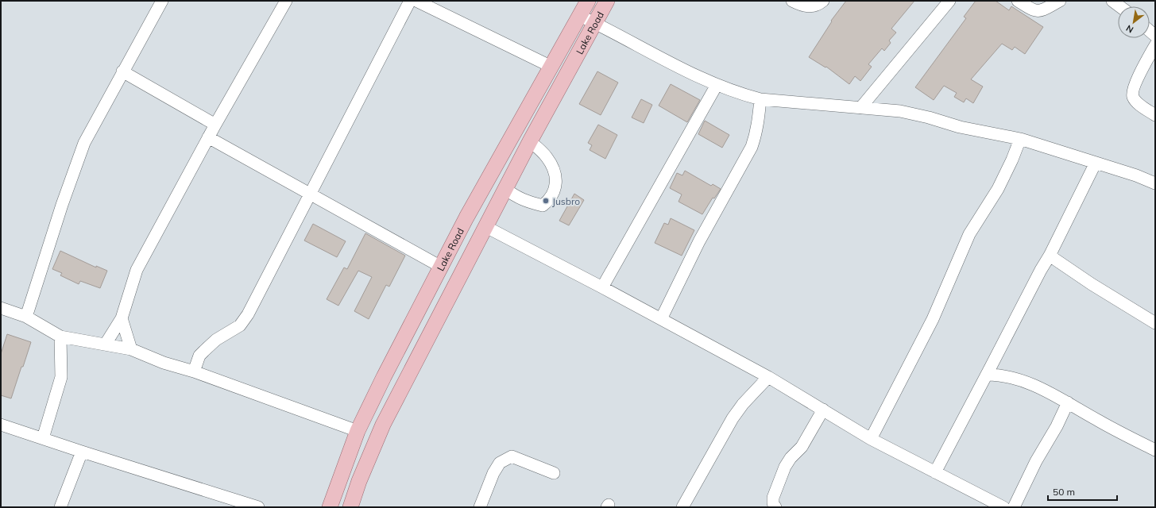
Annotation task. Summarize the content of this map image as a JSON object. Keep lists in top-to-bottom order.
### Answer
{
  "streets": {
    "main road": ["Lake Road"]
  },
  "places": ["Jusbro"],
  "scale_bar": "50 m",
  "north": "bottom left"
}
